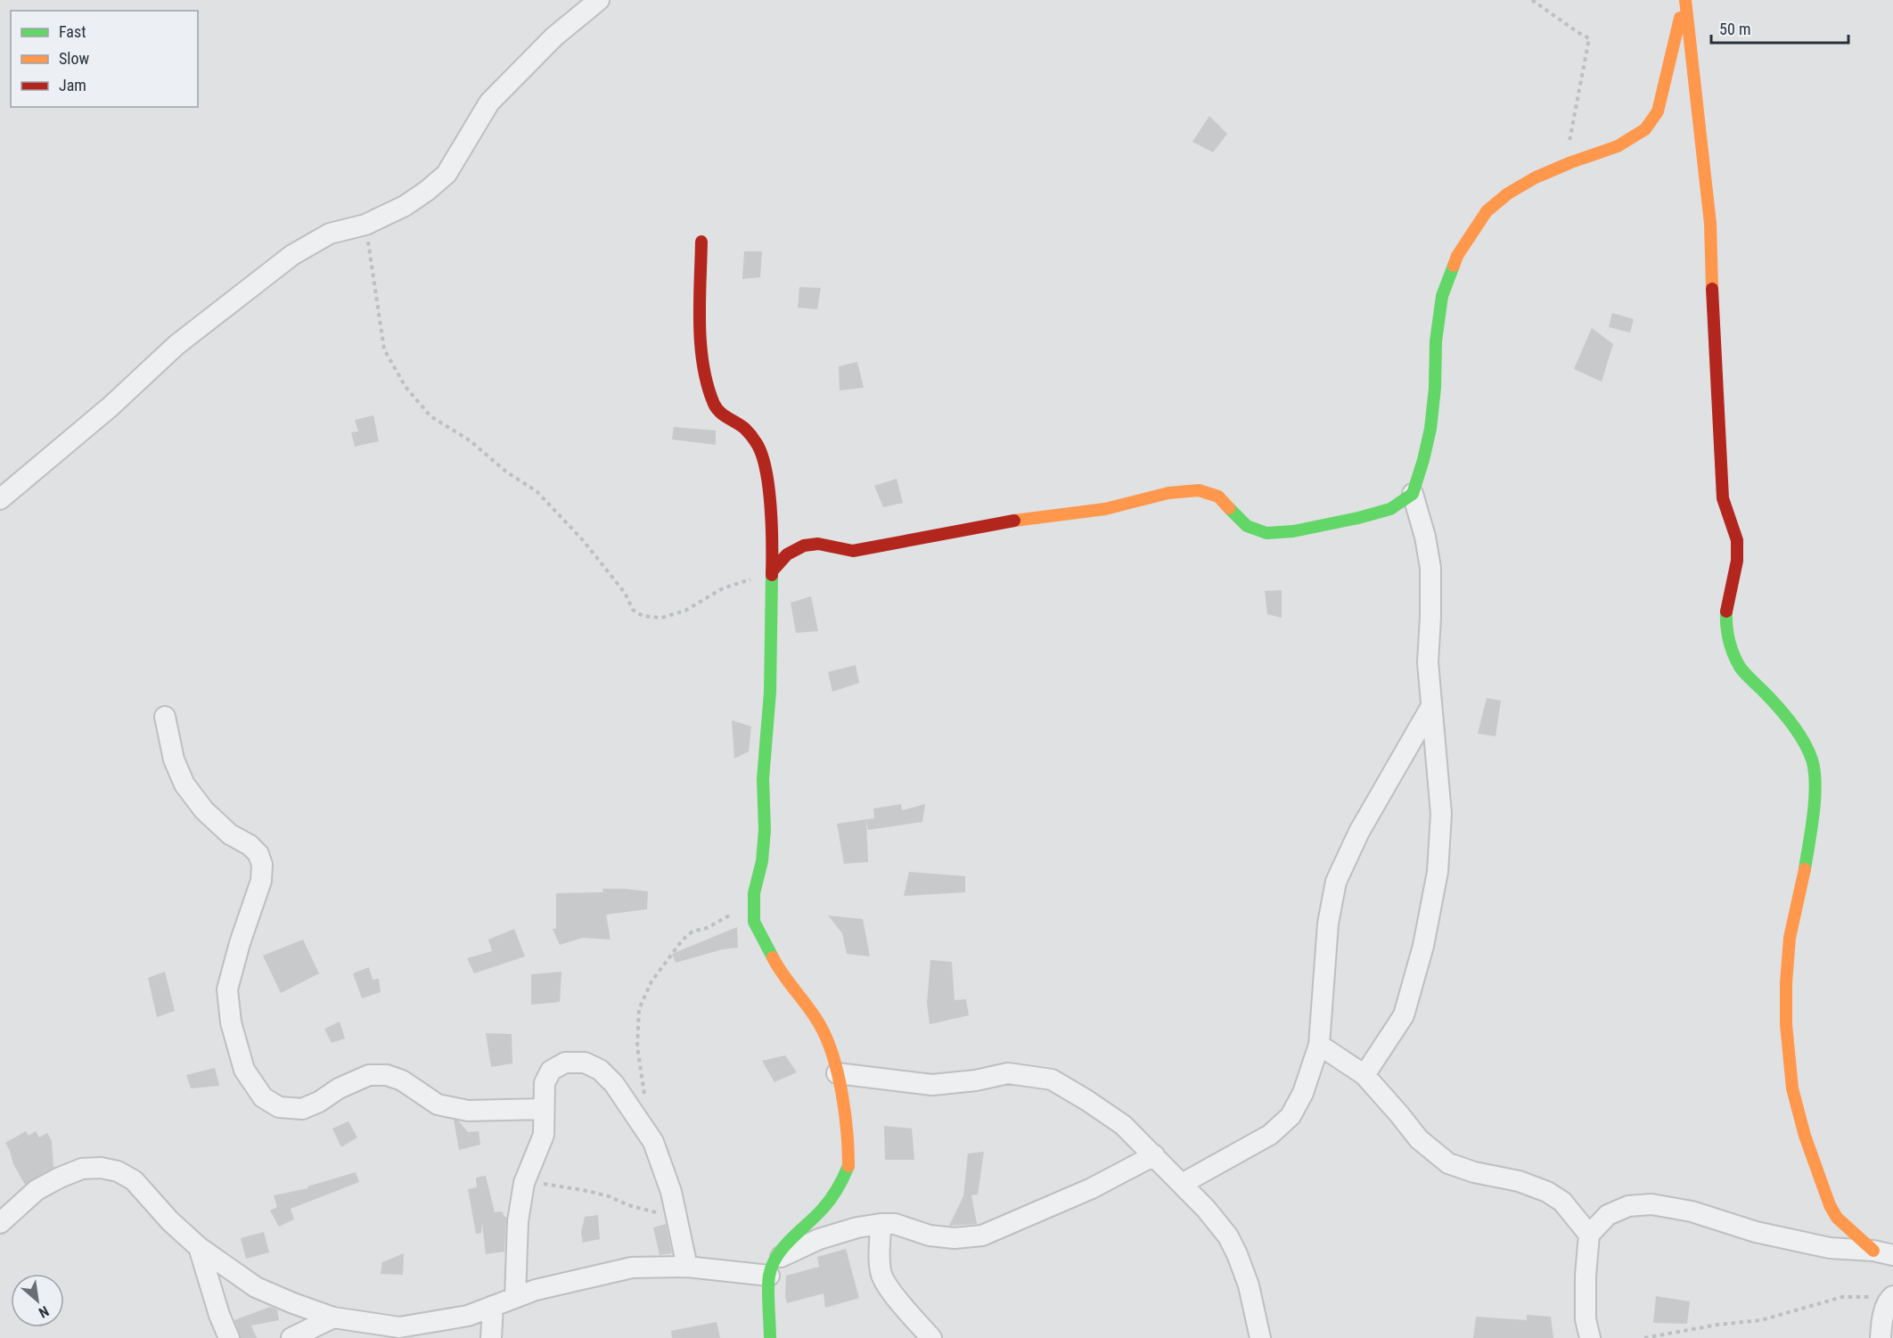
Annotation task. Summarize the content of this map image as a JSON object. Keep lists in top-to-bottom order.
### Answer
{
  "legend": ["Fast", "Slow", "Jam"],
  "scale_bar": "50 m",
  "north": "bottom right"
}
